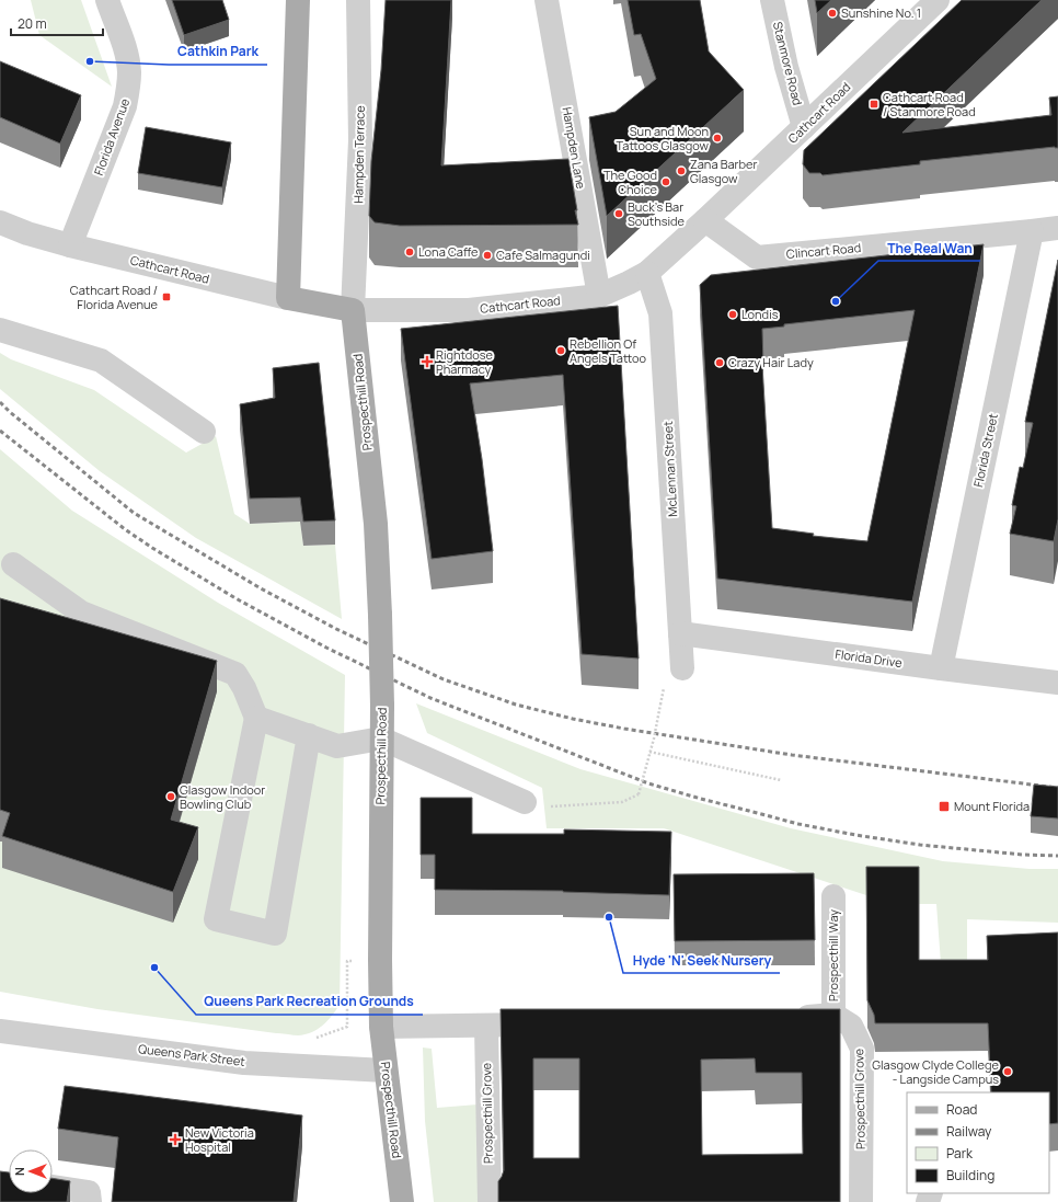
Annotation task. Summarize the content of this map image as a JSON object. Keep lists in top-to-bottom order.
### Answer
{
  "streets": {
    "main road": ["Cathcart Road", "Prospecthill Road"],
    "street": [
      "Stanmore Road",
      "Florida Avenue",
      "Hampden Lane",
      "Hampden Terrace",
      "Clincart Road",
      "Florida Street",
      "McLennan Street",
      "Florida Drive",
      "Prospecthill Way",
      "Queens Park Street",
      "Prospecthill Grove"
    ]
  },
  "crossings": [
    ["Stanmore Road", "Cathcart Road"],
    ["Cathcart Road", "Florida Avenue"],
    ["Cathcart Road", "Hampden Lane"],
    ["Cathcart Road", "Hampden Terrace"],
    ["Cathcart Road", "Clincart Road"],
    ["Cathcart Road", "Prospecthill Road"],
    ["Cathcart Road", "McLennan Street"],
    ["Hampden Terrace", "Prospecthill Road"],
    ["Clincart Road", "Florida Street"],
    ["Prospecthill Road", "Queens Park Street"],
    ["Florida Street", "Florida Drive"],
    ["McLennan Street", "Florida Drive"],
    ["Prospecthill Way", "Prospecthill Grove"]
  ],
  "places": {
    "other": [
      "Sunshine No. 1",
      "Cathkin Park",
      "Sun and Moon Tattoos Glasgow",
      "Zana Barber Glasgow",
      "The Good Choice",
      "Buck's Bar Southside",
      "Lona Caffe",
      "Cafe Salmagundi",
      "The Real Wan",
      "Londis",
      "Rebellion Of Angels Tattoo",
      "Crazy Hair Lady",
      "Glasgow Indoor Bowling Club",
      "Hyde 'N' Seek Nursery",
      "Queens Park Recreation Grounds",
      "Glasgow Clyde College - Langside Campus"
    ],
    "transit": ["Cathcart Road / Stanmore Road", "Cathcart Road / Florida Avenue", "Mount Florida"],
    "health": ["Rightdose Pharmacy", "New Victoria Hospital"]
  },
  "legend": [
    "Road",
    "Railway",
    "Park",
    "Building"
  ],
  "scale_bar": "20 m",
  "north": "left"
}
